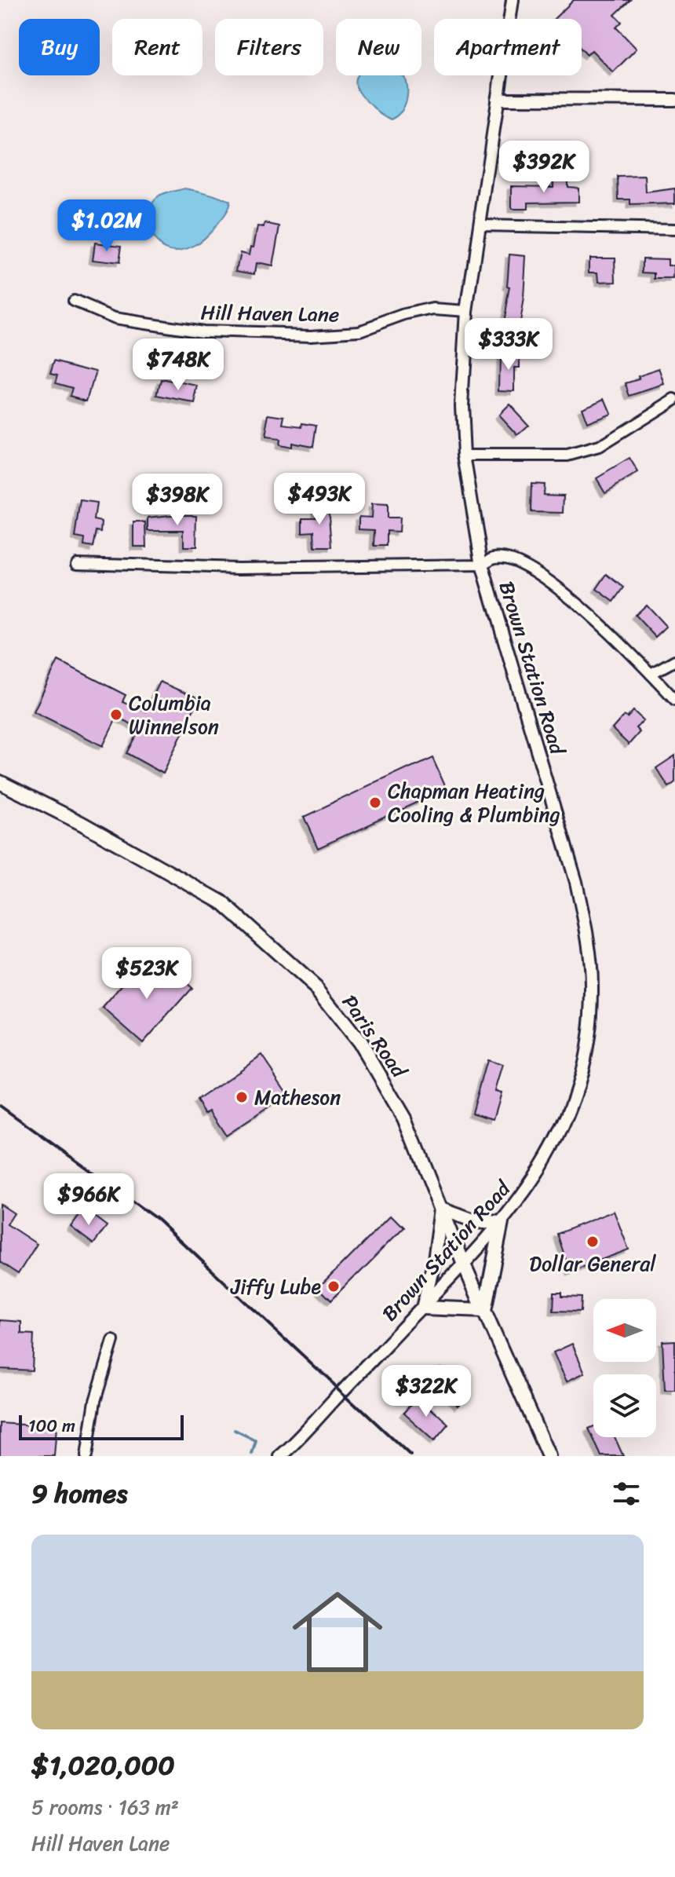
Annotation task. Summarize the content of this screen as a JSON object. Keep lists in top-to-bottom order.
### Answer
{
  "streets": {
    "main road": ["Paris Road"],
    "street": ["Hill Haven Lane", "Brown Station Road"]
  },
  "crossings": [
    ["Hill Haven Lane", "Brown Station Road"],
    ["Brown Station Road", "Paris Road"]
  ],
  "places": [
    "Columbia Winnelson",
    "Chapman Heating Cooling & Plumbing",
    "Matheson",
    "Dollar General",
    "Jiffy Lube"
  ],
  "scale_bar": "100 m",
  "north": "left",
  "page": {
    "chip": [
      "Buy",
      "Rent",
      "Filters",
      "New",
      "Apartment"
    ],
    "price": [
      "$392K",
      "$1.02M",
      "$333K",
      "$748K",
      "$493K",
      "$398K",
      "$523K",
      "$966K",
      "$322K"
    ],
    "scale": "100 m",
    "heading": "9 homes",
    "list": [
      {
        "name": "$1,020,000",
        "note": "5 rooms · 163 m² · Hill Haven Lane"
      }
    ]
  }
}
